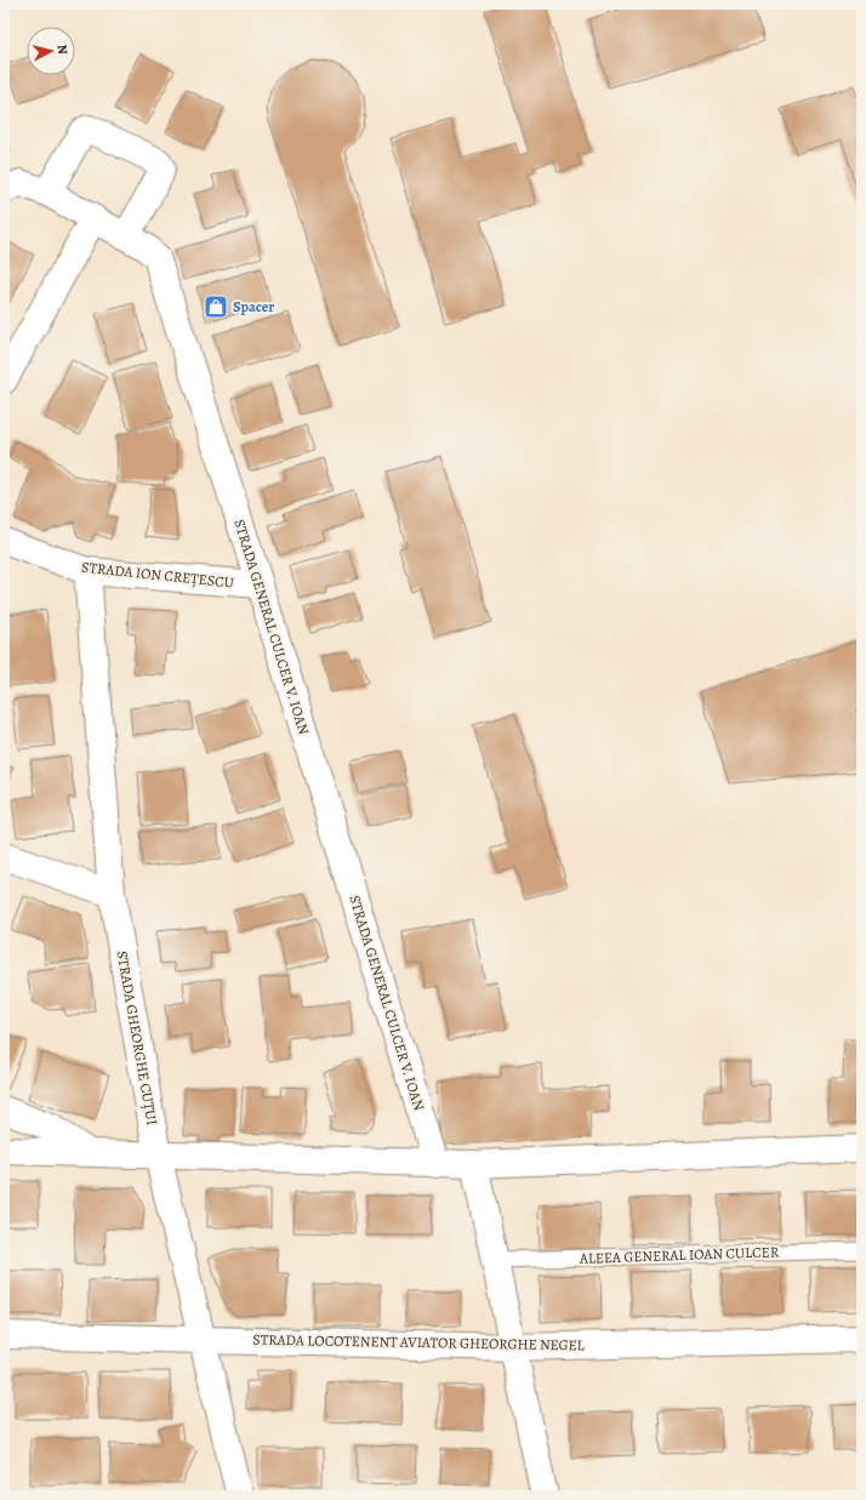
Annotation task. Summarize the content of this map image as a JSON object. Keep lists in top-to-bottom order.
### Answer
{
  "streets": {
    "street": [
      "STRADA ION CREȚESCU",
      "STRADA GENERAL CULCER V. IOAN",
      "STRADA GHEORGHE CUȚUI",
      "STRADA LOCOTENENT AVIATOR GHEORGHE NEGEL"
    ],
    "lane": ["ALEEA GENERAL IOAN CULCER"]
  },
  "crossings": [
    ["STRADA ION CREȚESCU", "STRADA GENERAL CULCER V. IOAN"],
    ["STRADA ION CREȚESCU", "STRADA GHEORGHE CUȚUI"],
    ["STRADA GHEORGHE CUȚUI", "STRADA LOCOTENENT AVIATOR GHEORGHE NEGEL"]
  ],
  "places": {
    "shop": ["Spacer"]
  },
  "north": "right"
}
